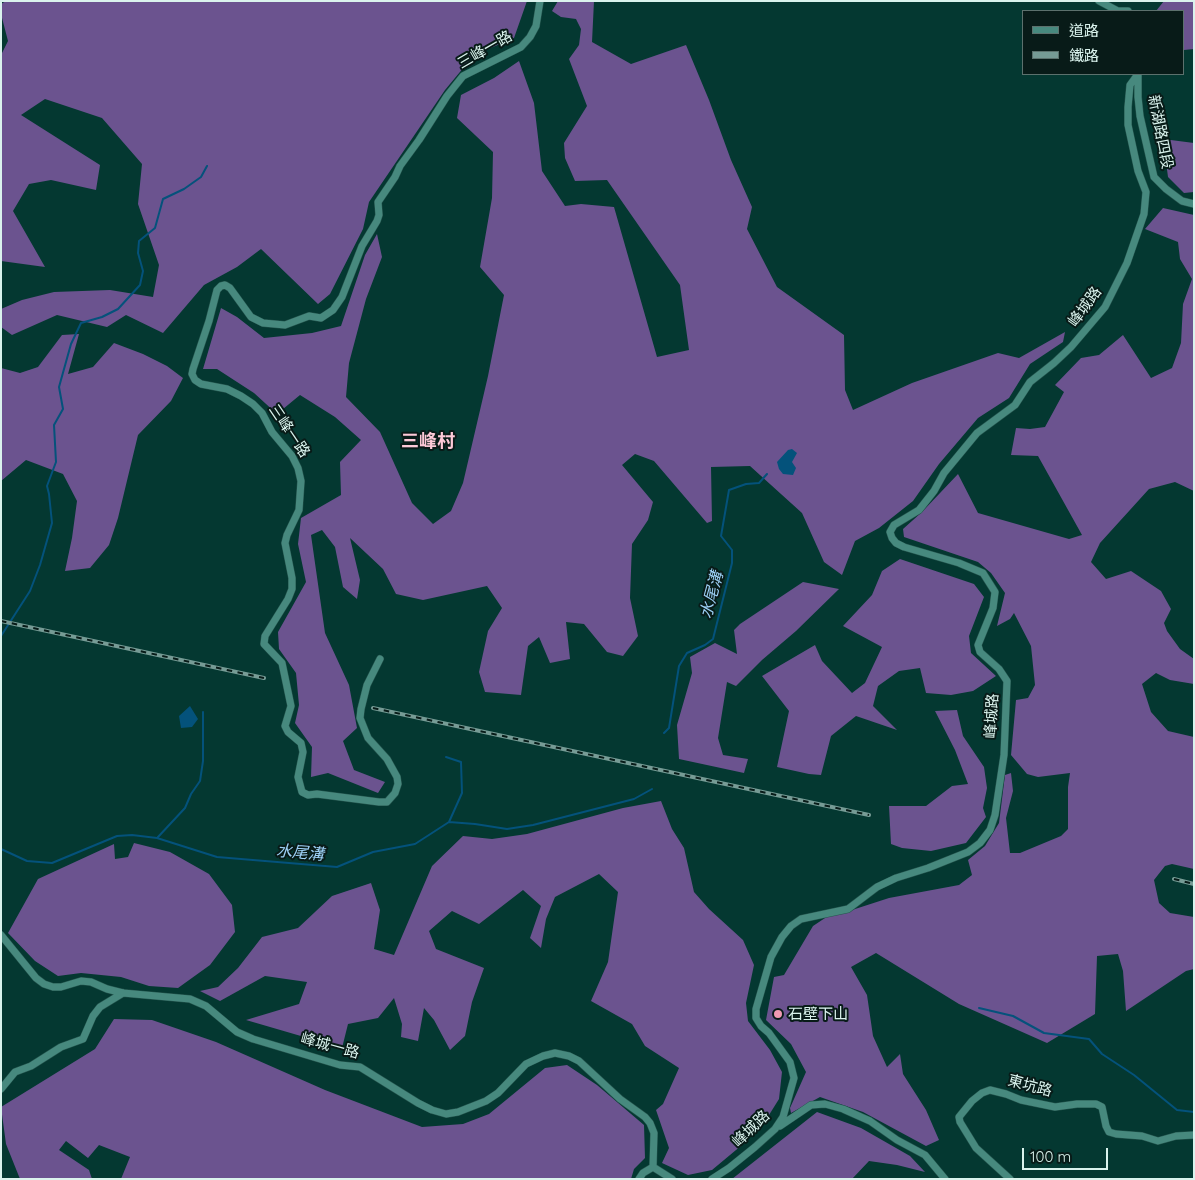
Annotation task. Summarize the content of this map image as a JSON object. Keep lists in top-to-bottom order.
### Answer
{
  "streets": {
    "street": [
      "三峰一路",
      "新湖路四段",
      "峰城路",
      "峰城一路",
      "東坑路"
    ]
  },
  "districts": ["三峰村"],
  "water": ["水尾溝"],
  "places": ["石壁下山"],
  "legend": ["道路", "鐵路"],
  "scale_bar": "100 m"
}
